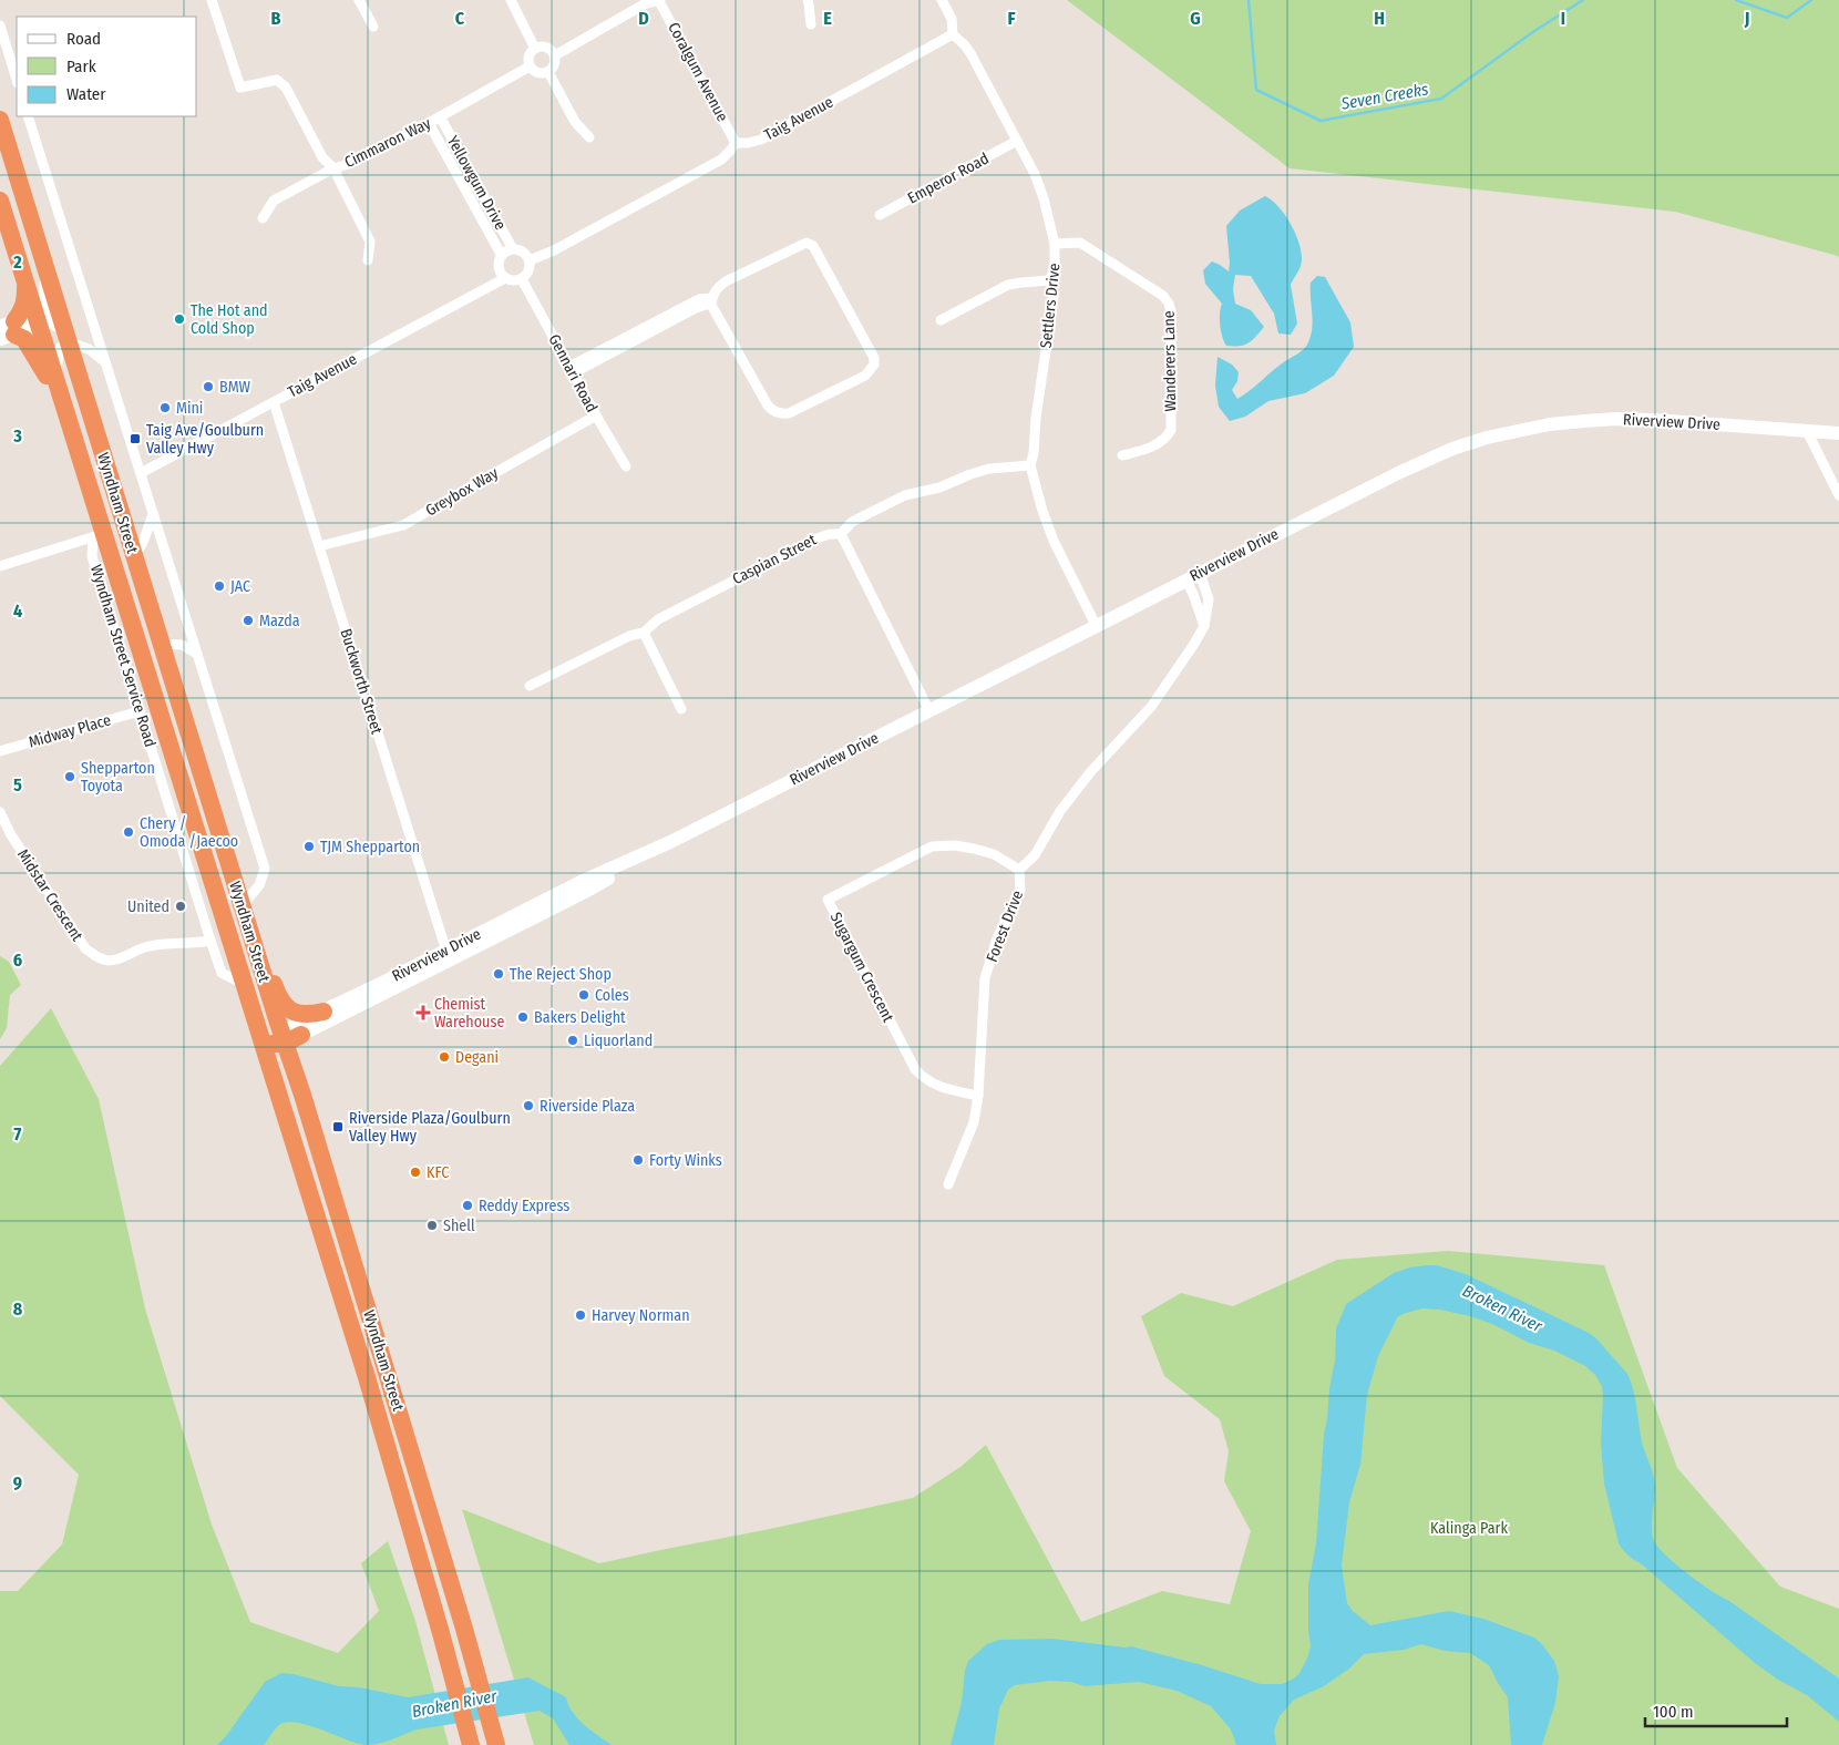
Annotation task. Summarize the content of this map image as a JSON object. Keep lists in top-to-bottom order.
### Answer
{
  "streets": {
    "highway": ["Wyndham Street"],
    "street": [
      "Coralgum Avenue",
      "Taig Avenue",
      "Cimmaron Way",
      "Emperor Road",
      "Yellowgum Drive",
      "Settlers Drive",
      "Wanderers Lane",
      "Gennari Road",
      "Riverview Drive",
      "Greybox Way",
      "Caspian Street",
      "Wyndham Street Service Road",
      "Buckworth Street",
      "Midway Place",
      "Midstar Crescent",
      "Forest Drive",
      "Sugargum Crescent"
    ]
  },
  "crossings": [
    ["Coralgum Avenue", "Taig Avenue"],
    ["Taig Avenue", "Yellowgum Drive"],
    ["Taig Avenue", "Settlers Drive"],
    ["Taig Avenue", "Gennari Road"],
    ["Taig Avenue", "Buckworth Street"],
    ["Cimmaron Way", "Yellowgum Drive"],
    ["Emperor Road", "Settlers Drive"],
    ["Yellowgum Drive", "Gennari Road"],
    ["Settlers Drive", "Wanderers Lane"],
    ["Settlers Drive", "Riverview Drive"],
    ["Settlers Drive", "Caspian Street"],
    ["Gennari Road", "Greybox Way"],
    ["Riverview Drive", "Wyndham Street"],
    ["Riverview Drive", "Buckworth Street"],
    ["Riverview Drive", "Forest Drive"],
    ["Greybox Way", "Buckworth Street"],
    ["Wyndham Street", "Wyndham Street Service Road"],
    ["Wyndham Street Service Road", "Midway Place"],
    ["Wyndham Street Service Road", "Midstar Crescent"],
    ["Forest Drive", "Sugargum Crescent"]
  ],
  "water": ["Seven Creeks", "Broken River"],
  "parks": ["Kalinga Park"],
  "places": {
    "other": [
      "The Hot and Cold Shop",
      "BMW",
      "Mini",
      "JAC",
      "Mazda",
      "Shepparton Toyota",
      "Chery / Omoda /Jaecoo",
      "TJM Shepparton",
      "United",
      "The Reject Shop",
      "Coles",
      "Bakers Delight",
      "Liquorland",
      "Degani",
      "Riverside Plaza",
      "Forty Winks",
      "KFC",
      "Reddy Express",
      "Shell",
      "Harvey Norman"
    ],
    "transit": ["Taig Ave/Goulburn Valley Hwy", "Riverside Plaza/Goulburn Valley Hwy"],
    "health": ["Chemist Warehouse"]
  },
  "legend": ["Road", "Park", "Water"],
  "scale_bar": "100 m",
  "grid": {
    "columns": [
      "B",
      "C",
      "D",
      "E",
      "F",
      "G",
      "H",
      "I",
      "J"
    ],
    "rows": [
      "2",
      "3",
      "4",
      "5",
      "6",
      "7",
      "8",
      "9"
    ]
  }
}
